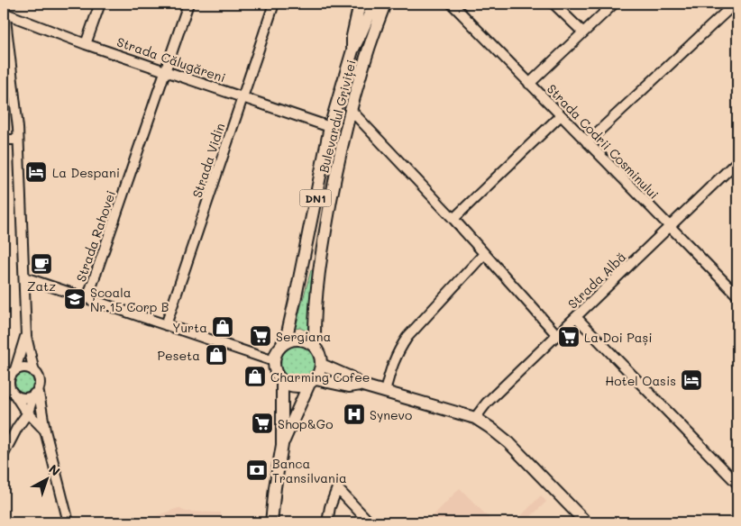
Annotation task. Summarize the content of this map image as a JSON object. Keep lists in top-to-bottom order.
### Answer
{
  "streets": {
    "main road": ["Bulevardul Griviței", "DN1"],
    "street": [
      "Strada Călugăreni",
      "Strada Codrii Cosminului",
      "Strada Vidin",
      "Strada Rahovei",
      "Strada Albă"
    ]
  },
  "crossings": [
    ["Strada Călugăreni", "Bulevardul Griviței"],
    ["Strada Călugăreni", "Strada Vidin"],
    ["Strada Călugăreni", "Strada Rahovei"],
    ["Bulevardul Griviței", "DN1"],
    ["Strada Codrii Cosminului", "Strada Albă"]
  ],
  "places": {
    "hotel": ["La Despani", "Hotel Oasis"],
    "cafe": ["Zatz"],
    "school or university": ["Școala Nr.15 Corp B"],
    "shop": ["Yurta", "Peseta", "Charming Cofee"],
    "supermarket": ["Sergiana", "La Doi Pași", "Shop&Go"],
    "hospital": ["Synevo"],
    "bank": ["Banca Transilvania"]
  },
  "north": "top right"
}
